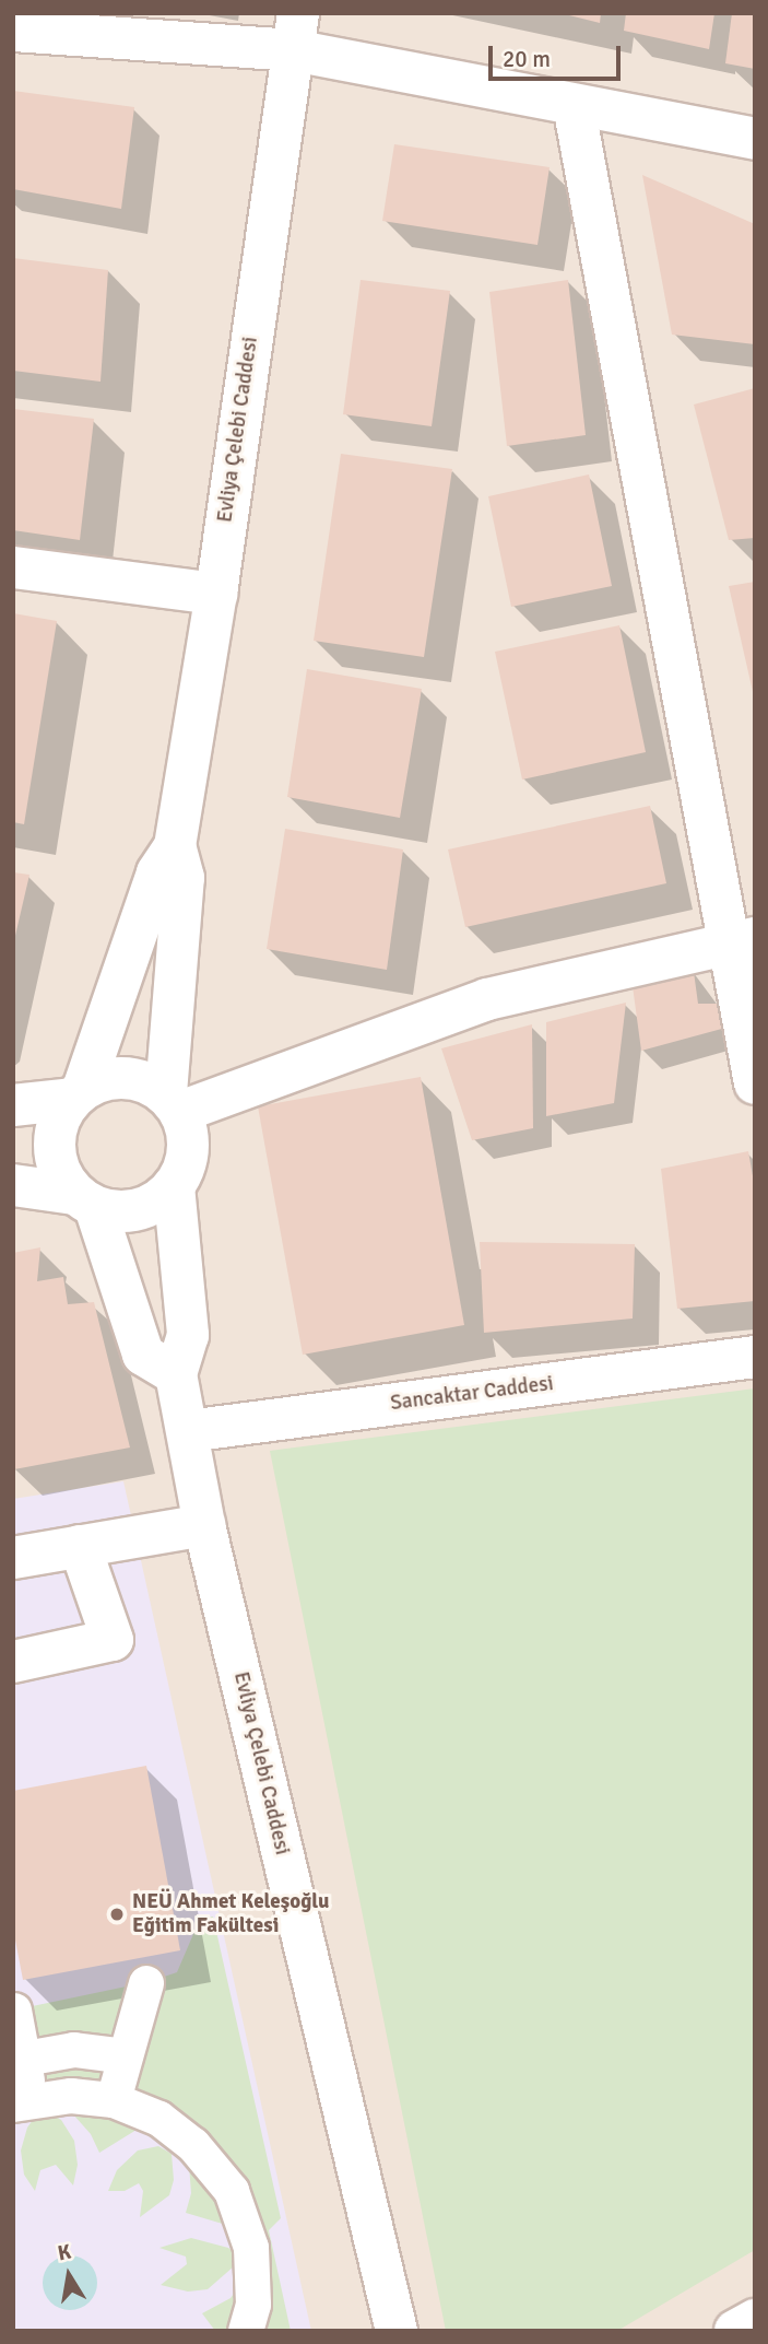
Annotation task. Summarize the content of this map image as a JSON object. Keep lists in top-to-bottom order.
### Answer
{
  "streets": {
    "street": ["Evliya Çelebi Caddesi", "Sancaktar Caddesi"]
  },
  "crossings": [
    ["Evliya Çelebi Caddesi", "Sancaktar Caddesi"]
  ],
  "places": ["NEÜ Ahmet Keleşoğlu Eğitim Fakültesi"],
  "scale_bar": "20 m",
  "north": "top"
}
